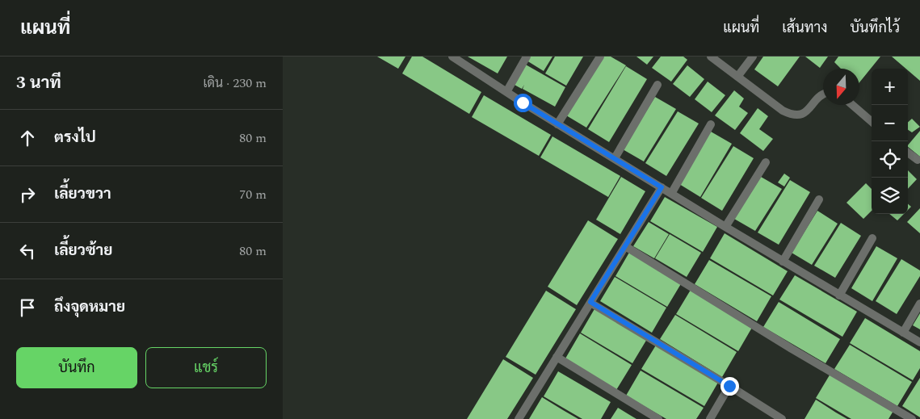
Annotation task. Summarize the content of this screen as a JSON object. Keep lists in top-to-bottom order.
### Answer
{
  "north": "bottom",
  "page": {
    "header": "แผนที่",
    "nav": ["แผนที่", "เส้นทาง", "บันทึกไว้"],
    "heading": ["3 นาที", "เดิน · 230 m"],
    "map_buttons": ["+", "−"],
    "list": [
      ["ตรงไป", "80 m"],
      ["เลี้ยวขวา", "70 m"],
      ["เลี้ยวซ้าย", "80 m"],
      "ถึงจุดหมาย"
    ],
    "buttons": ["บันทึก", "แชร์"]
  }
}
